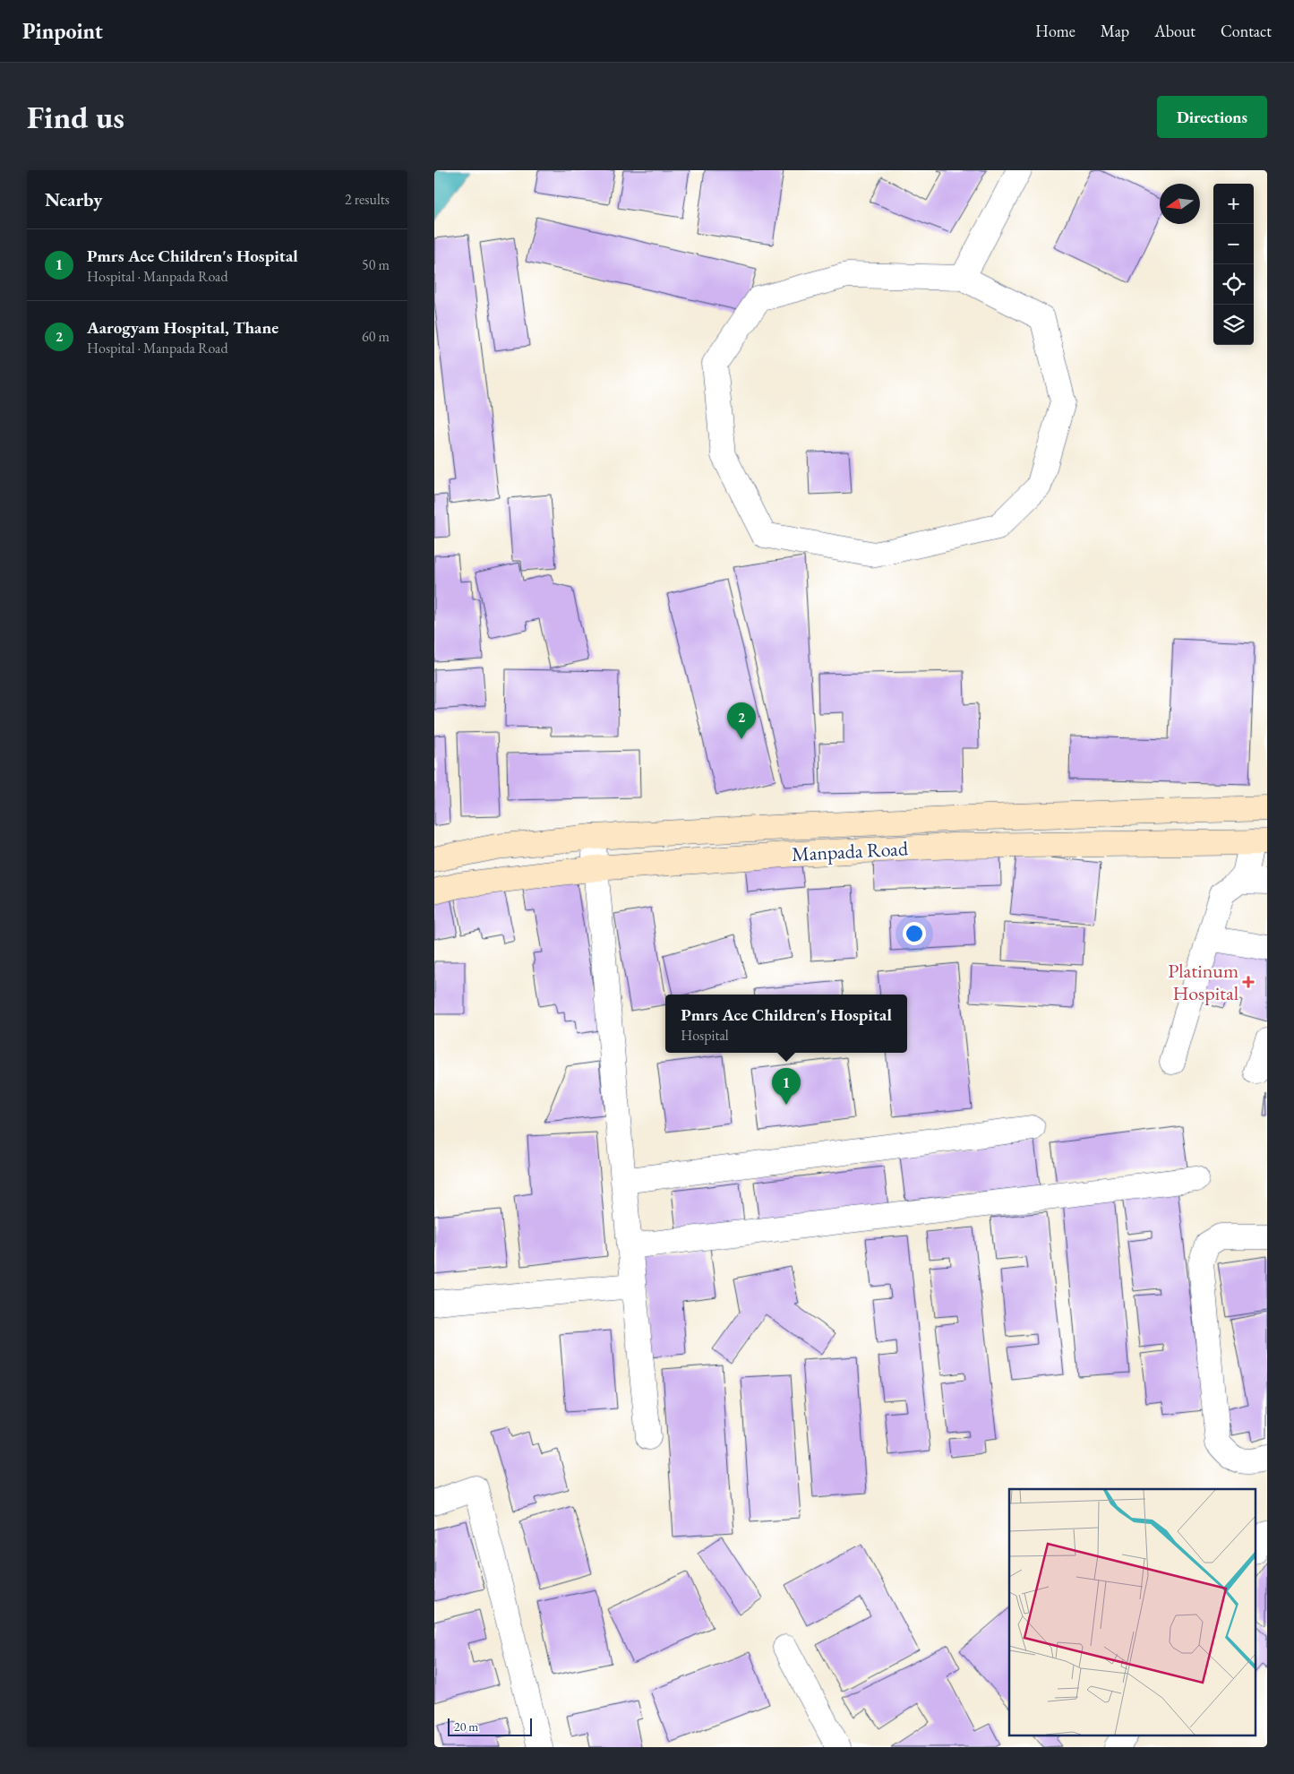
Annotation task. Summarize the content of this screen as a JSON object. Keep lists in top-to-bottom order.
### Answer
{
  "streets": {
    "main road": ["Manpada Road"]
  },
  "places": {
    "health": ["Platinum Hospital"]
  },
  "scale_bar": "20 m",
  "north": "left",
  "page": {
    "header": "Pinpoint",
    "nav": [
      "Home",
      "Map",
      "About",
      "Contact"
    ],
    "buttons": "Directions",
    "title": "Find us",
    "heading": ["Nearby", "2 results"],
    "map_buttons": ["+", "−"],
    "list": [
      {
        "mark": "1",
        "name": "Pmrs Ace Children's Hospital",
        "note": "Hospital · Manpada Road",
        "value": "50 m"
      },
      {
        "mark": "2",
        "name": "Aarogyam Hospital, Thane",
        "note": "Hospital · Manpada Road",
        "value": "60 m"
      }
    ],
    "pins": ["2", "1"],
    "popup": ["Pmrs Ace Children's Hospital", "Hospital"],
    "scale": "20 m"
  }
}
